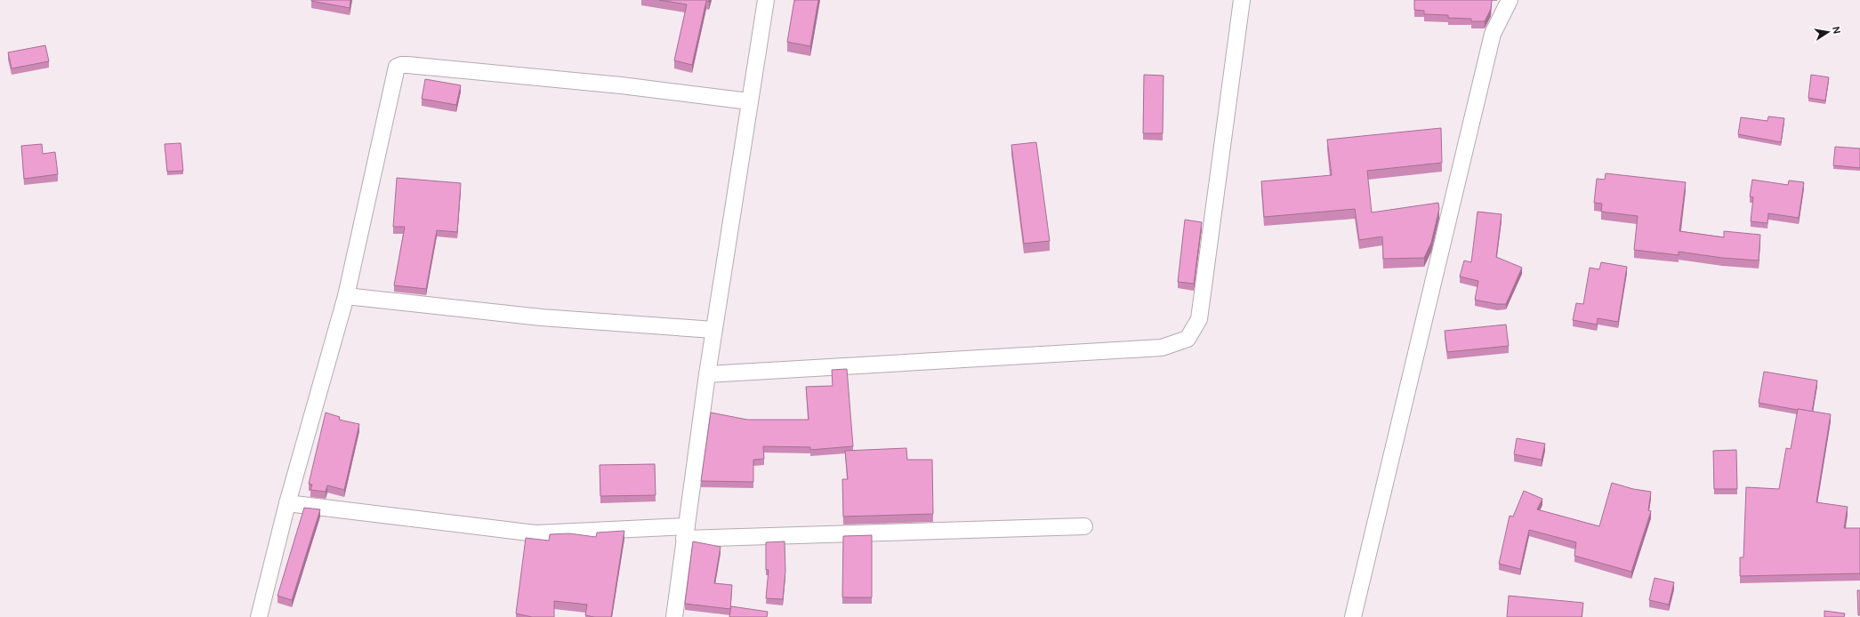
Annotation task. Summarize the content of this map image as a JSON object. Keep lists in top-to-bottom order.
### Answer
{
  "north": "right"
}
